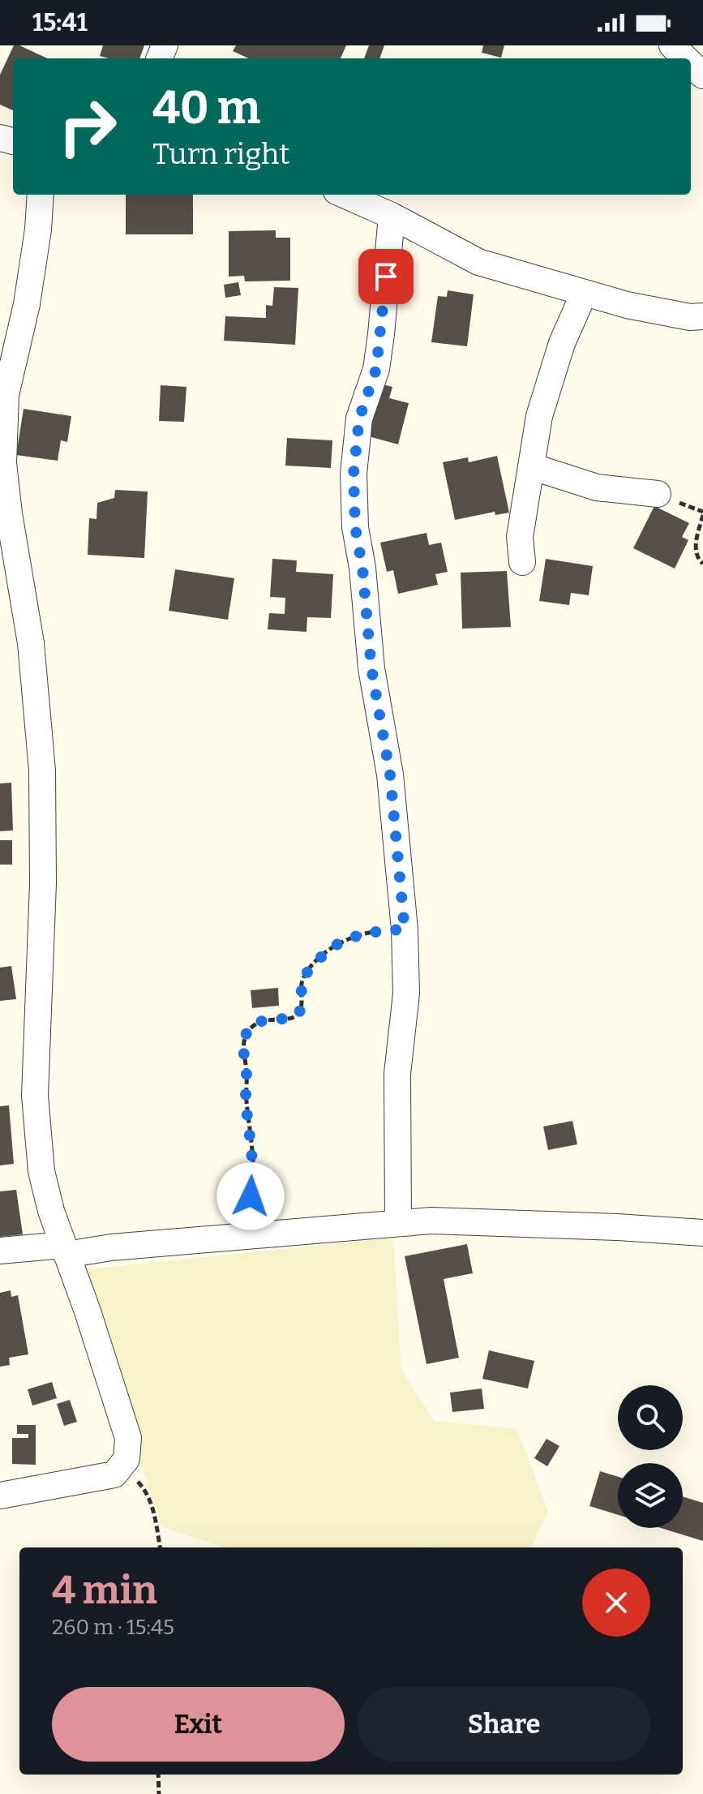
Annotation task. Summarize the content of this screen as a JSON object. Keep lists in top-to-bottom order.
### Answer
{
  "page": {
    "status": "15:41",
    "turn": ["40 m", "Turn right"],
    "heading": ["4 min", "260 m · 15:45"],
    "buttons": ["Exit", "Share"]
  }
}
